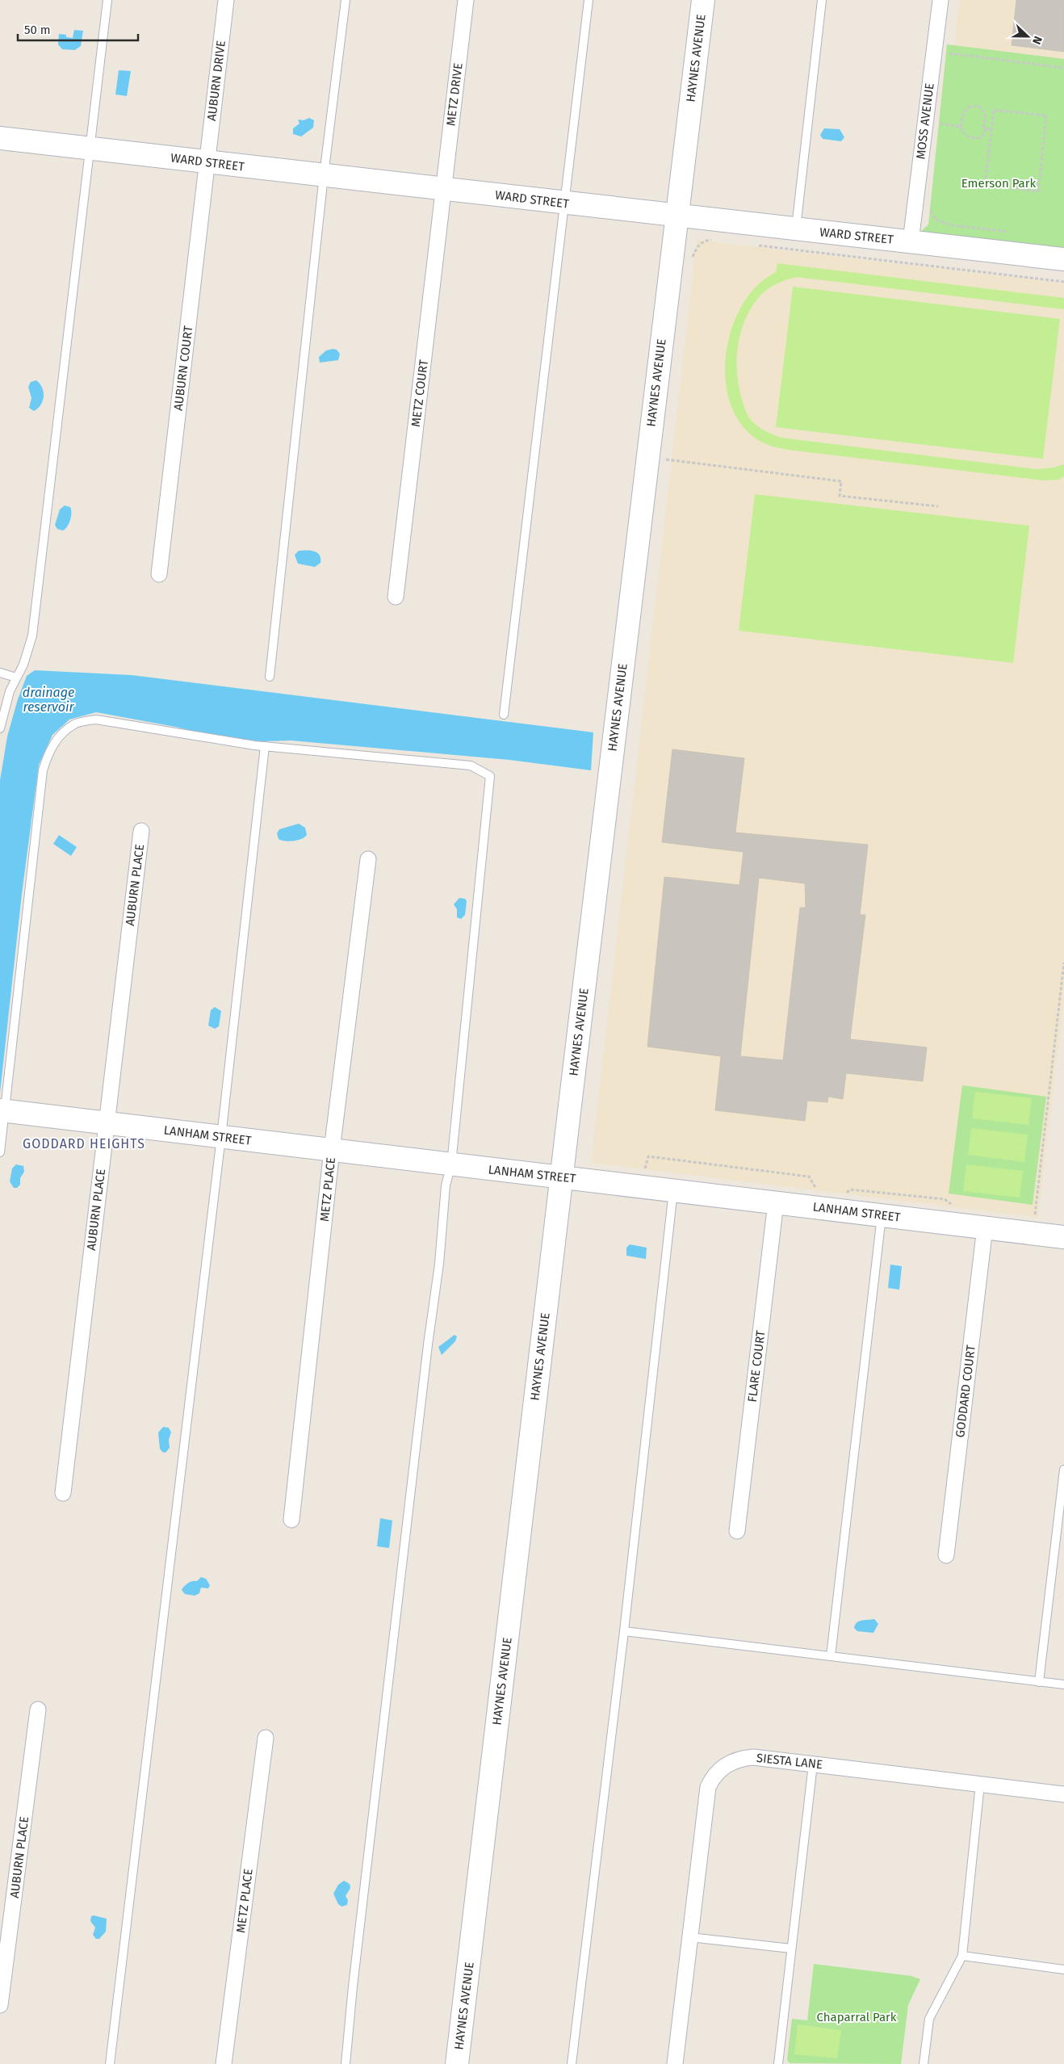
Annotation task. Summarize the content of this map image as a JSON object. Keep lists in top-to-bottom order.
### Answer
{
  "streets": {
    "street": [
      "HAYNES AVENUE",
      "AUBURN DRIVE",
      "METZ DRIVE",
      "MOSS AVENUE",
      "WARD STREET",
      "AUBURN COURT",
      "METZ COURT",
      "AUBURN PLACE",
      "LANHAM STREET",
      "METZ PLACE",
      "FLARE COURT",
      "GODDARD COURT",
      "SIESTA LANE"
    ]
  },
  "crossings": [
    ["HAYNES AVENUE", "WARD STREET"],
    ["HAYNES AVENUE", "LANHAM STREET"],
    ["AUBURN DRIVE", "WARD STREET"],
    ["AUBURN DRIVE", "AUBURN COURT"],
    ["METZ DRIVE", "WARD STREET"],
    ["METZ DRIVE", "METZ COURT"],
    ["MOSS AVENUE", "WARD STREET"],
    ["WARD STREET", "AUBURN COURT"],
    ["WARD STREET", "METZ COURT"],
    ["AUBURN PLACE", "LANHAM STREET"],
    ["LANHAM STREET", "METZ PLACE"],
    ["LANHAM STREET", "FLARE COURT"],
    ["LANHAM STREET", "GODDARD COURT"]
  ],
  "districts": ["GODDARD HEIGHTS"],
  "water": ["drainage reservoir"],
  "parks": ["Emerson Park", "Chaparral Park"],
  "scale_bar": "50 m",
  "north": "right"
}
